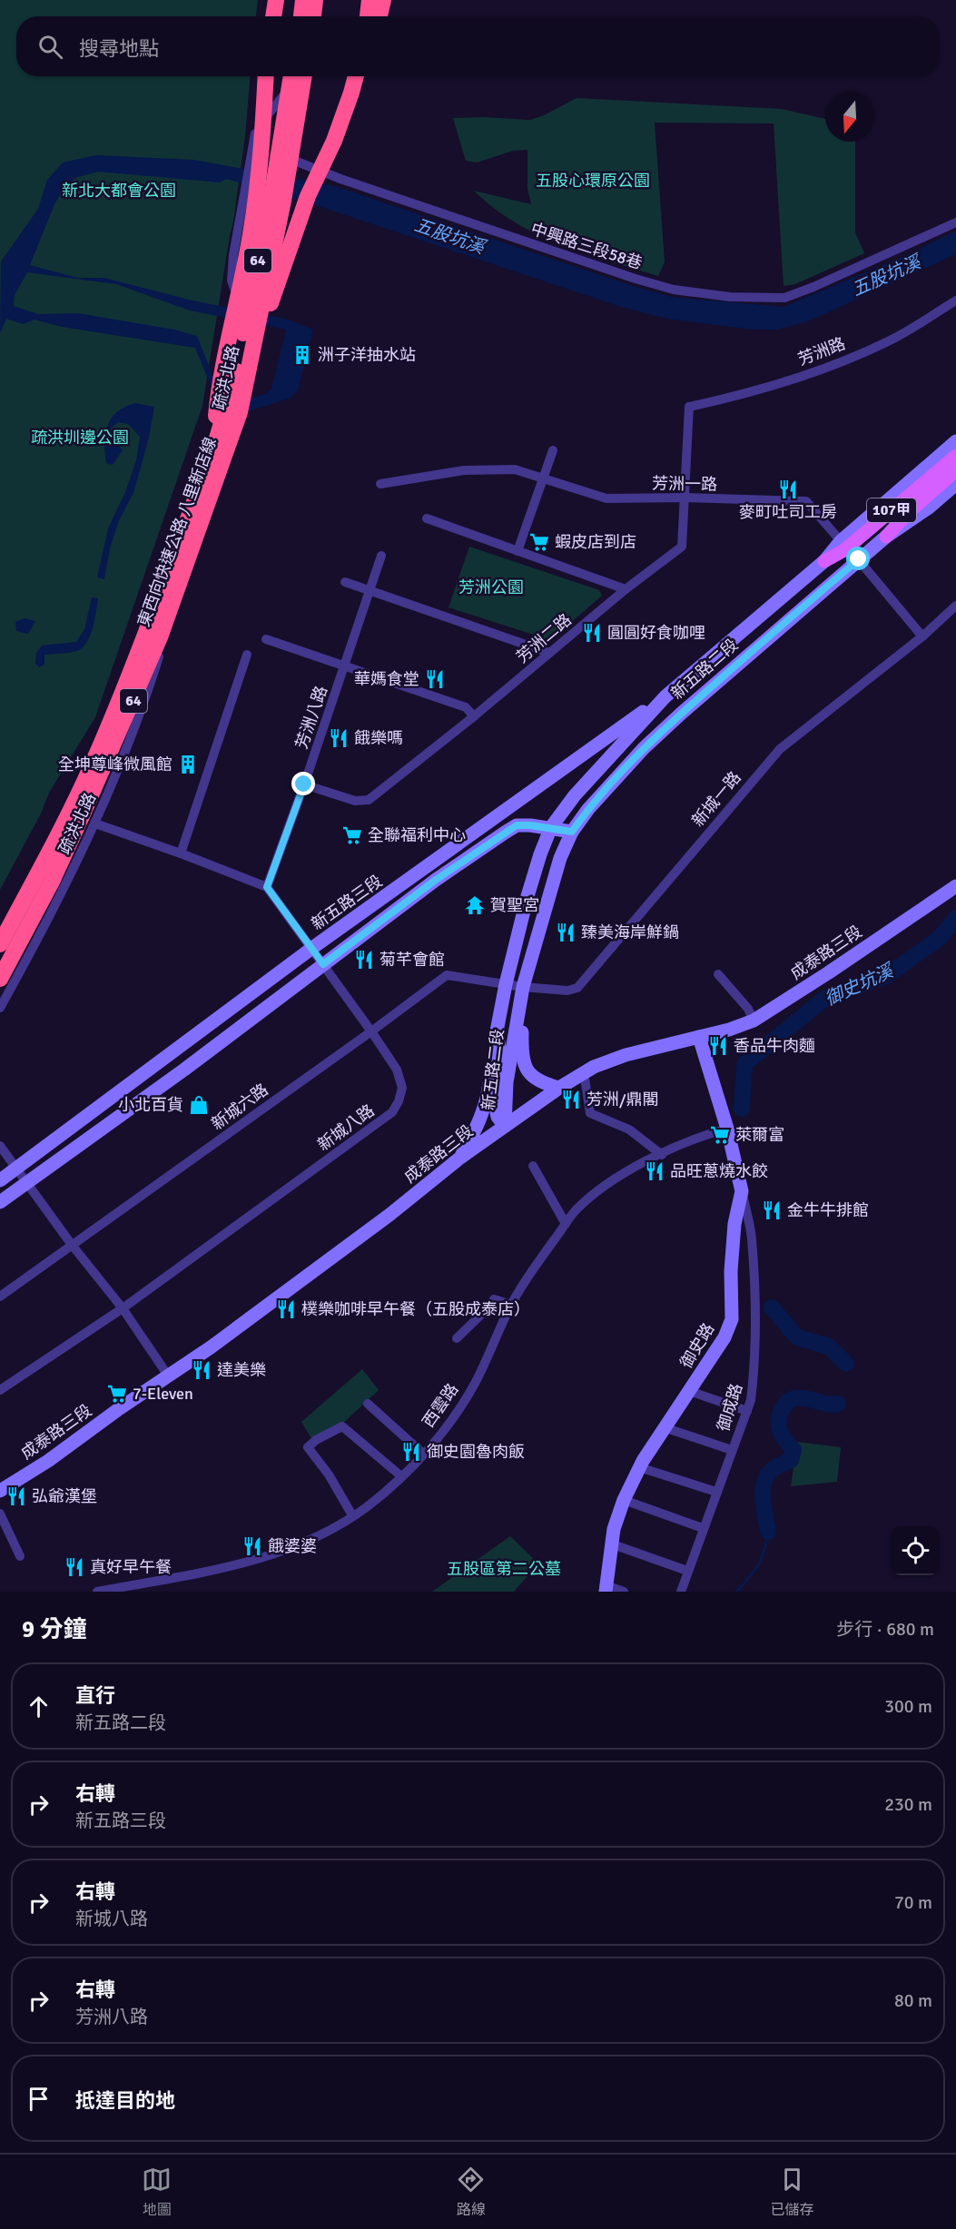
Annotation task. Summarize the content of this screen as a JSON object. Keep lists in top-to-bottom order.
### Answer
{
  "streets": {
    "highway": ["64", "東西向快速公路 八里新店線"],
    "main road": [
      "107甲",
      "新五路二段",
      "新五路三段",
      "成泰路三段",
      "御史路"
    ],
    "street": [
      "中興路三段58巷",
      "芳洲路",
      "疏洪北路",
      "芳洲一路",
      "芳洲二路",
      "芳洲八路",
      "新城一路",
      "新城六路",
      "新城八路",
      "西雲路",
      "御成路"
    ]
  },
  "crossings": [
    ["芳洲路", "芳洲二路"],
    ["芳洲一路", "芳洲二路"],
    ["芳洲一路", "新五路二段"],
    ["芳洲二路", "芳洲八路"],
    ["新五路二段", "新城一路"],
    ["新五路二段", "新五路三段"],
    ["新五路二段", "成泰路三段"],
    ["新五路二段", "新城六路"],
    ["芳洲八路", "新城八路"],
    ["新城一路", "新城六路"],
    ["新五路三段", "新城八路"],
    ["成泰路三段", "御史路"],
    ["新城六路", "新城八路"],
    ["御史路", "西雲路"],
    ["御史路", "御成路"]
  ],
  "water": ["五股坑溪", "御史坑溪"],
  "parks": [
    "五股心環原公園",
    "新北大都會公園",
    "疏洪圳邊公園",
    "芳洲公園",
    "五股區第二公墓"
  ],
  "places": {
    "building": ["洲子洋抽水站", "全坤尊峰微風館"],
    "restaurant": [
      "麥町吐司工房",
      "圓圓好食咖哩",
      "華媽食堂",
      "餓樂嗎",
      "臻美海岸鮮鍋",
      "菊芊會館",
      "香品牛肉麵",
      "芳洲/鼎閣",
      "品旺蔥燒水餃",
      "金牛牛排館",
      "樸樂咖啡早午餐（五股成泰店）",
      "達美樂",
      "御史園魯肉飯",
      "弘爺漢堡",
      "餓婆婆",
      "真好早午餐"
    ],
    "supermarket": [
      "蝦皮店到店",
      "全聯福利中心",
      "萊爾富",
      "7-Eleven"
    ],
    "temple": ["賀聖宮"],
    "shop": ["小北百貨"]
  },
  "north": "bottom",
  "page": {
    "search": "搜尋地點",
    "heading": ["9 分鐘", "步行 · 680 m"],
    "list": [
      ["直行", "新五路二段", "300 m"],
      ["右轉", "新五路三段", "230 m"],
      ["右轉", "新城八路", "70 m"],
      ["右轉", "芳洲八路", "80 m"],
      "抵達目的地"
    ],
    "nav": ["地圖", "路線", "已儲存"]
  }
}
